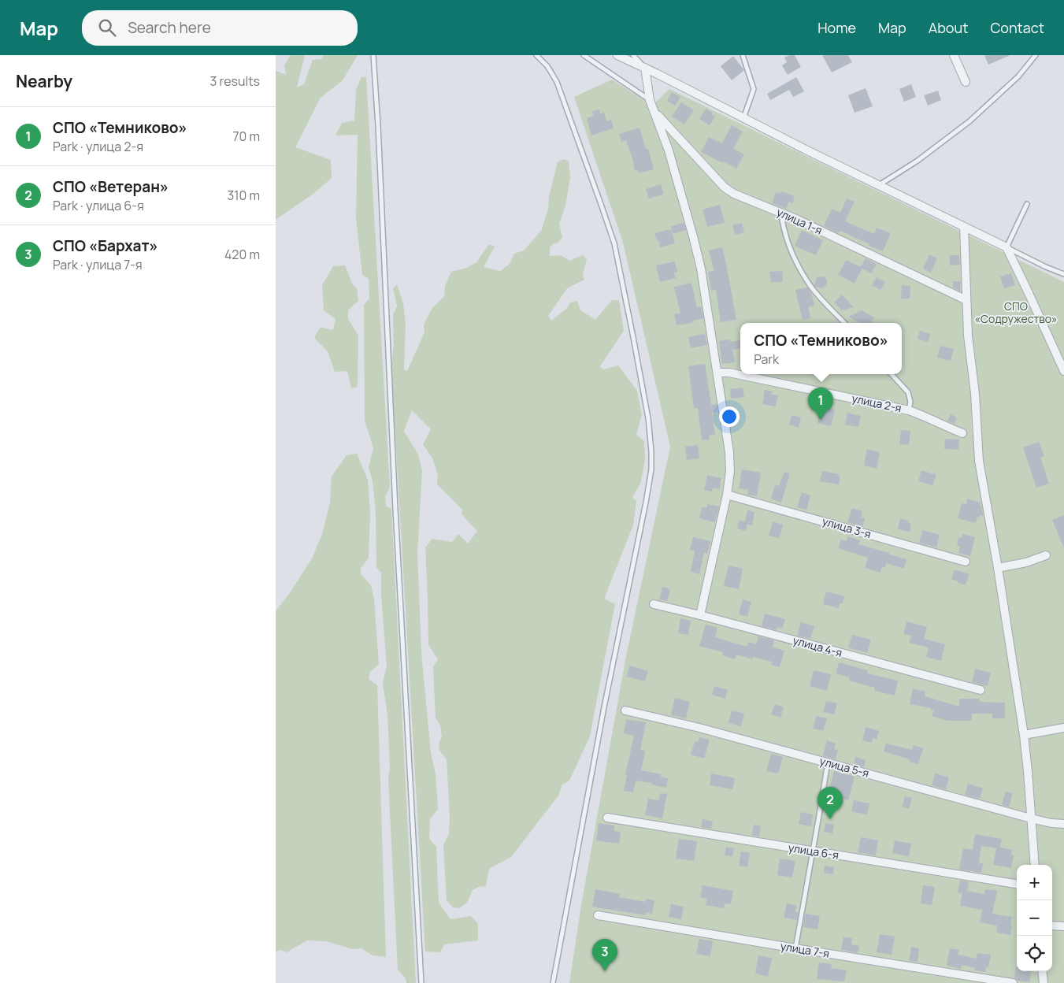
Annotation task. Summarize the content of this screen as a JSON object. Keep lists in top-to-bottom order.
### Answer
{
  "streets": {
    "street": [
      "улица 1-я",
      "улица 2-я",
      "улица 3-я",
      "улица 4-я",
      "улица 5-я",
      "улица 6-я",
      "улица 7-я"
    ]
  },
  "parks": ["СПО «Содружество»"],
  "page": {
    "header": "Map",
    "search": "Search here",
    "nav": [
      "Home",
      "Map",
      "About",
      "Contact"
    ],
    "heading": ["Nearby", "3 results"],
    "list": [
      {
        "mark": "1",
        "name": "СПО «Темниково»",
        "note": "Park · улица 2-я",
        "value": "70 m"
      },
      {
        "mark": "2",
        "name": "СПО «Ветеран»",
        "note": "Park · улица 6-я",
        "value": "310 m"
      },
      {
        "mark": "3",
        "name": "СПО «Бархат»",
        "note": "Park · улица 7-я",
        "value": "420 m"
      }
    ],
    "popup": ["СПО «Темниково»", "Park"],
    "pins": ["1", "2", "3"],
    "map_buttons": ["+", "−"]
  }
}
